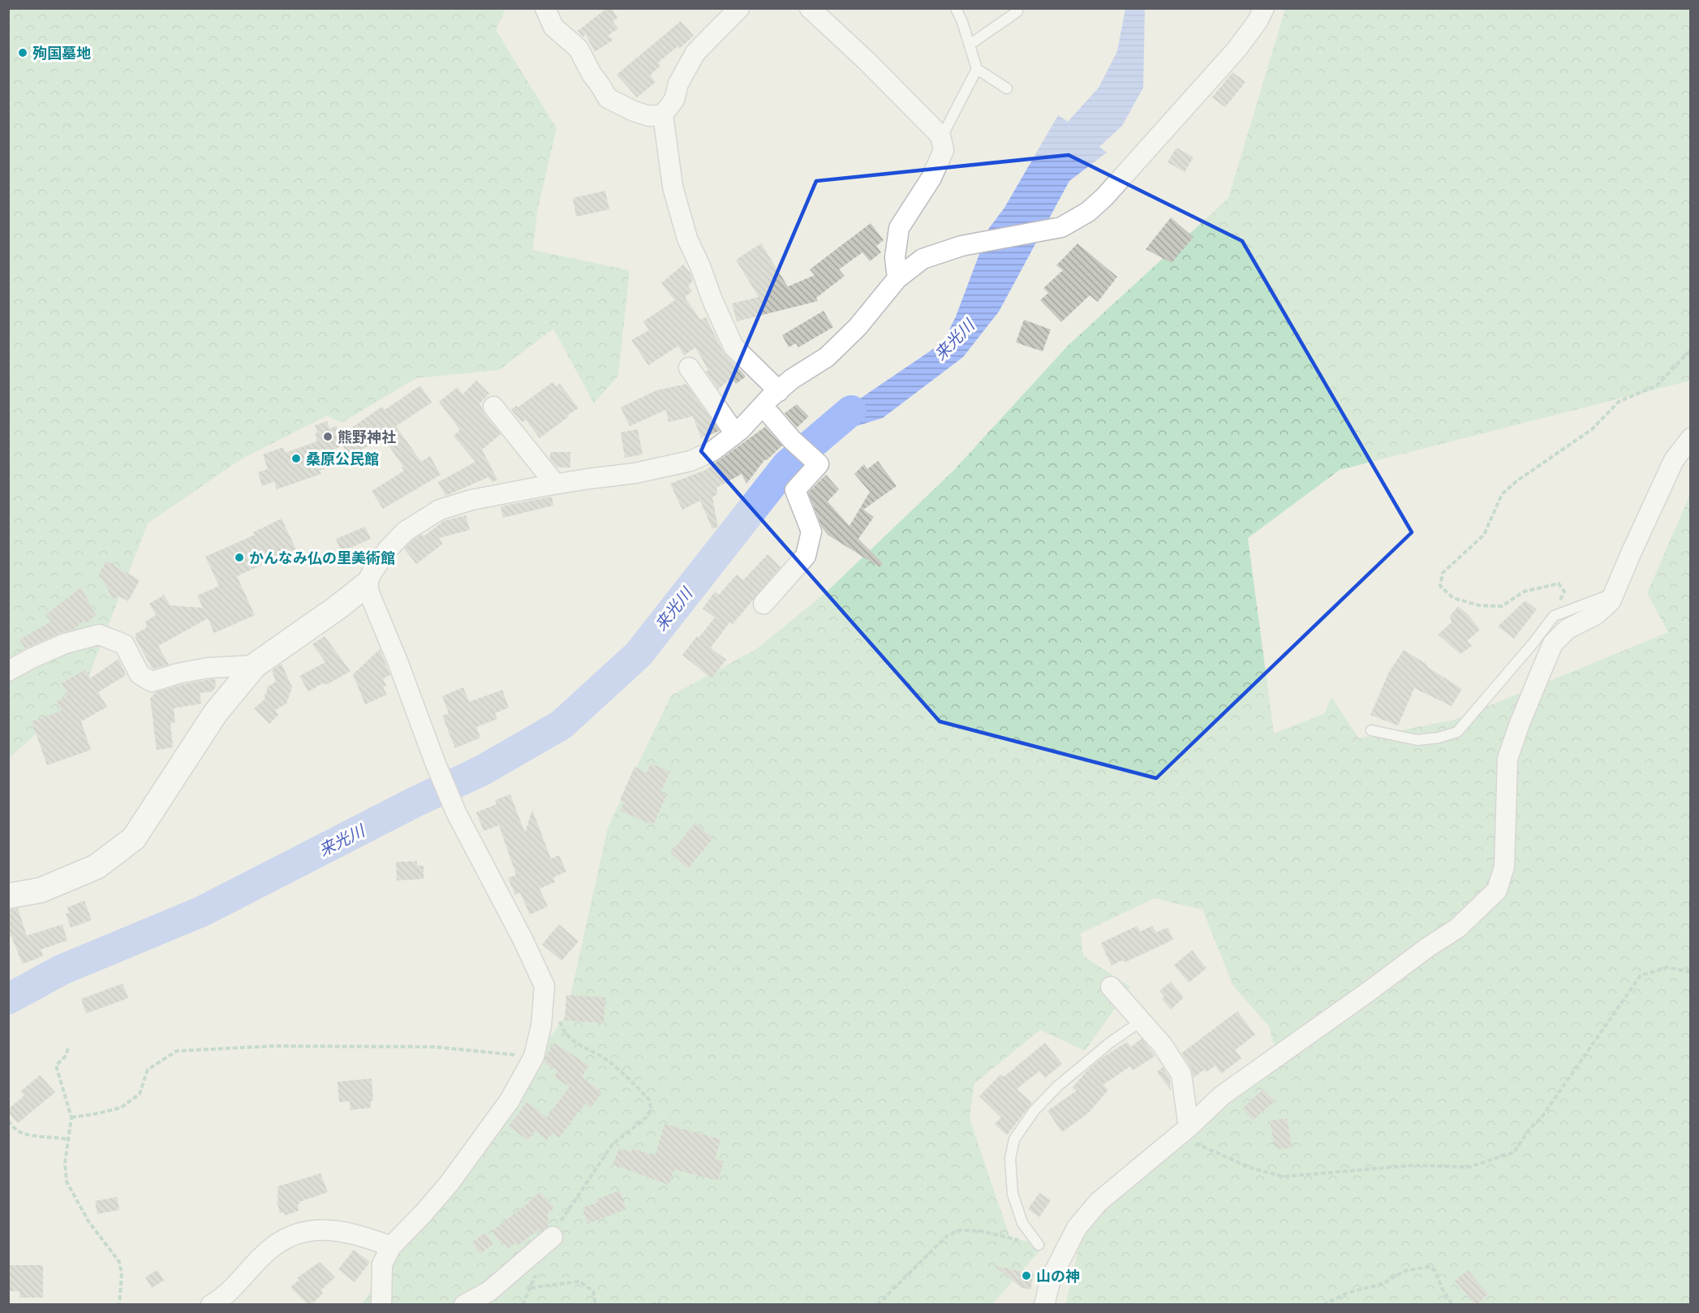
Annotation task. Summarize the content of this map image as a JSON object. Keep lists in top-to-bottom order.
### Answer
{
  "water": ["来光川"],
  "places": [
    "殉国墓地",
    "熊野神社",
    "桑原公民館",
    "かんなみ仏の里美術館",
    "山の神"
  ]
}
